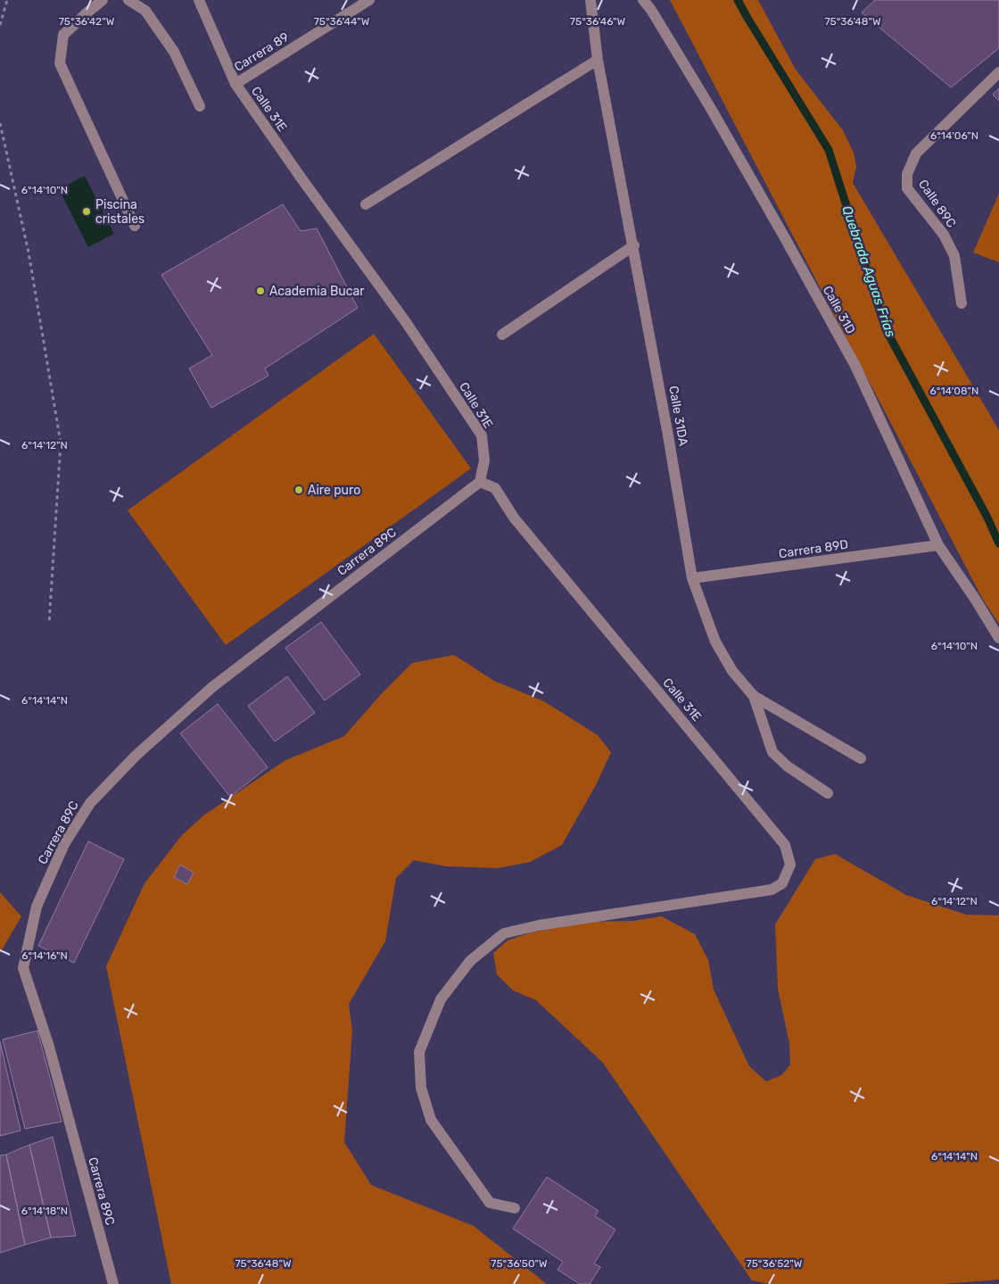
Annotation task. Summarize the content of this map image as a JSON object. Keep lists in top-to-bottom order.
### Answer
{
  "streets": {
    "street": [
      "Carrera 89",
      "Calle 31E",
      "Calle 89C",
      "Calle 31D",
      "Calle 31DA",
      "Carrera 89D",
      "Carrera 89C"
    ]
  },
  "crossings": [
    ["Carrera 89", "Calle 31E"],
    ["Calle 31E", "Carrera 89C"],
    ["Calle 31D", "Carrera 89D"],
    ["Calle 31DA", "Carrera 89D"]
  ],
  "water": ["Quebrada Aguas Frías"],
  "places": ["Piscina cristales", "Academia Bucar", "Aire puro"],
  "coordinates": [
    "75°36'42\"W",
    "75°36'44\"W",
    "75°36'46\"W",
    "75°36'48\"W",
    "6°14'06\"N",
    "6°14'10\"N",
    "6°14'08\"N",
    "6°14'12\"N",
    "6°14'14\"N",
    "6°14'16\"N",
    "6°14'18\"N",
    "75°36'50\"W",
    "75°36'52\"W"
  ]
}
